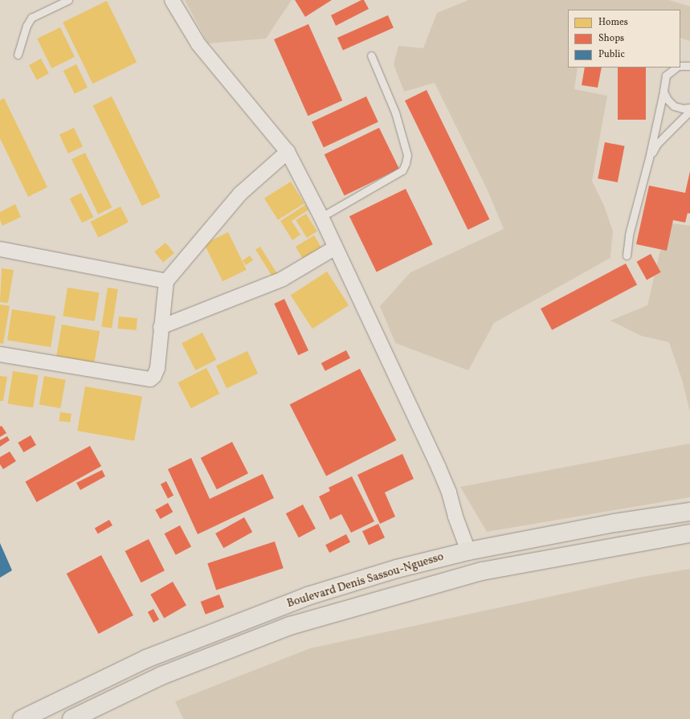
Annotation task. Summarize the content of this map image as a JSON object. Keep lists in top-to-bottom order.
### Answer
{
  "streets": {
    "main road": ["Boulevard Denis Sassou-Nguesso"]
  },
  "legend": ["Homes", "Shops", "Public"]
}
